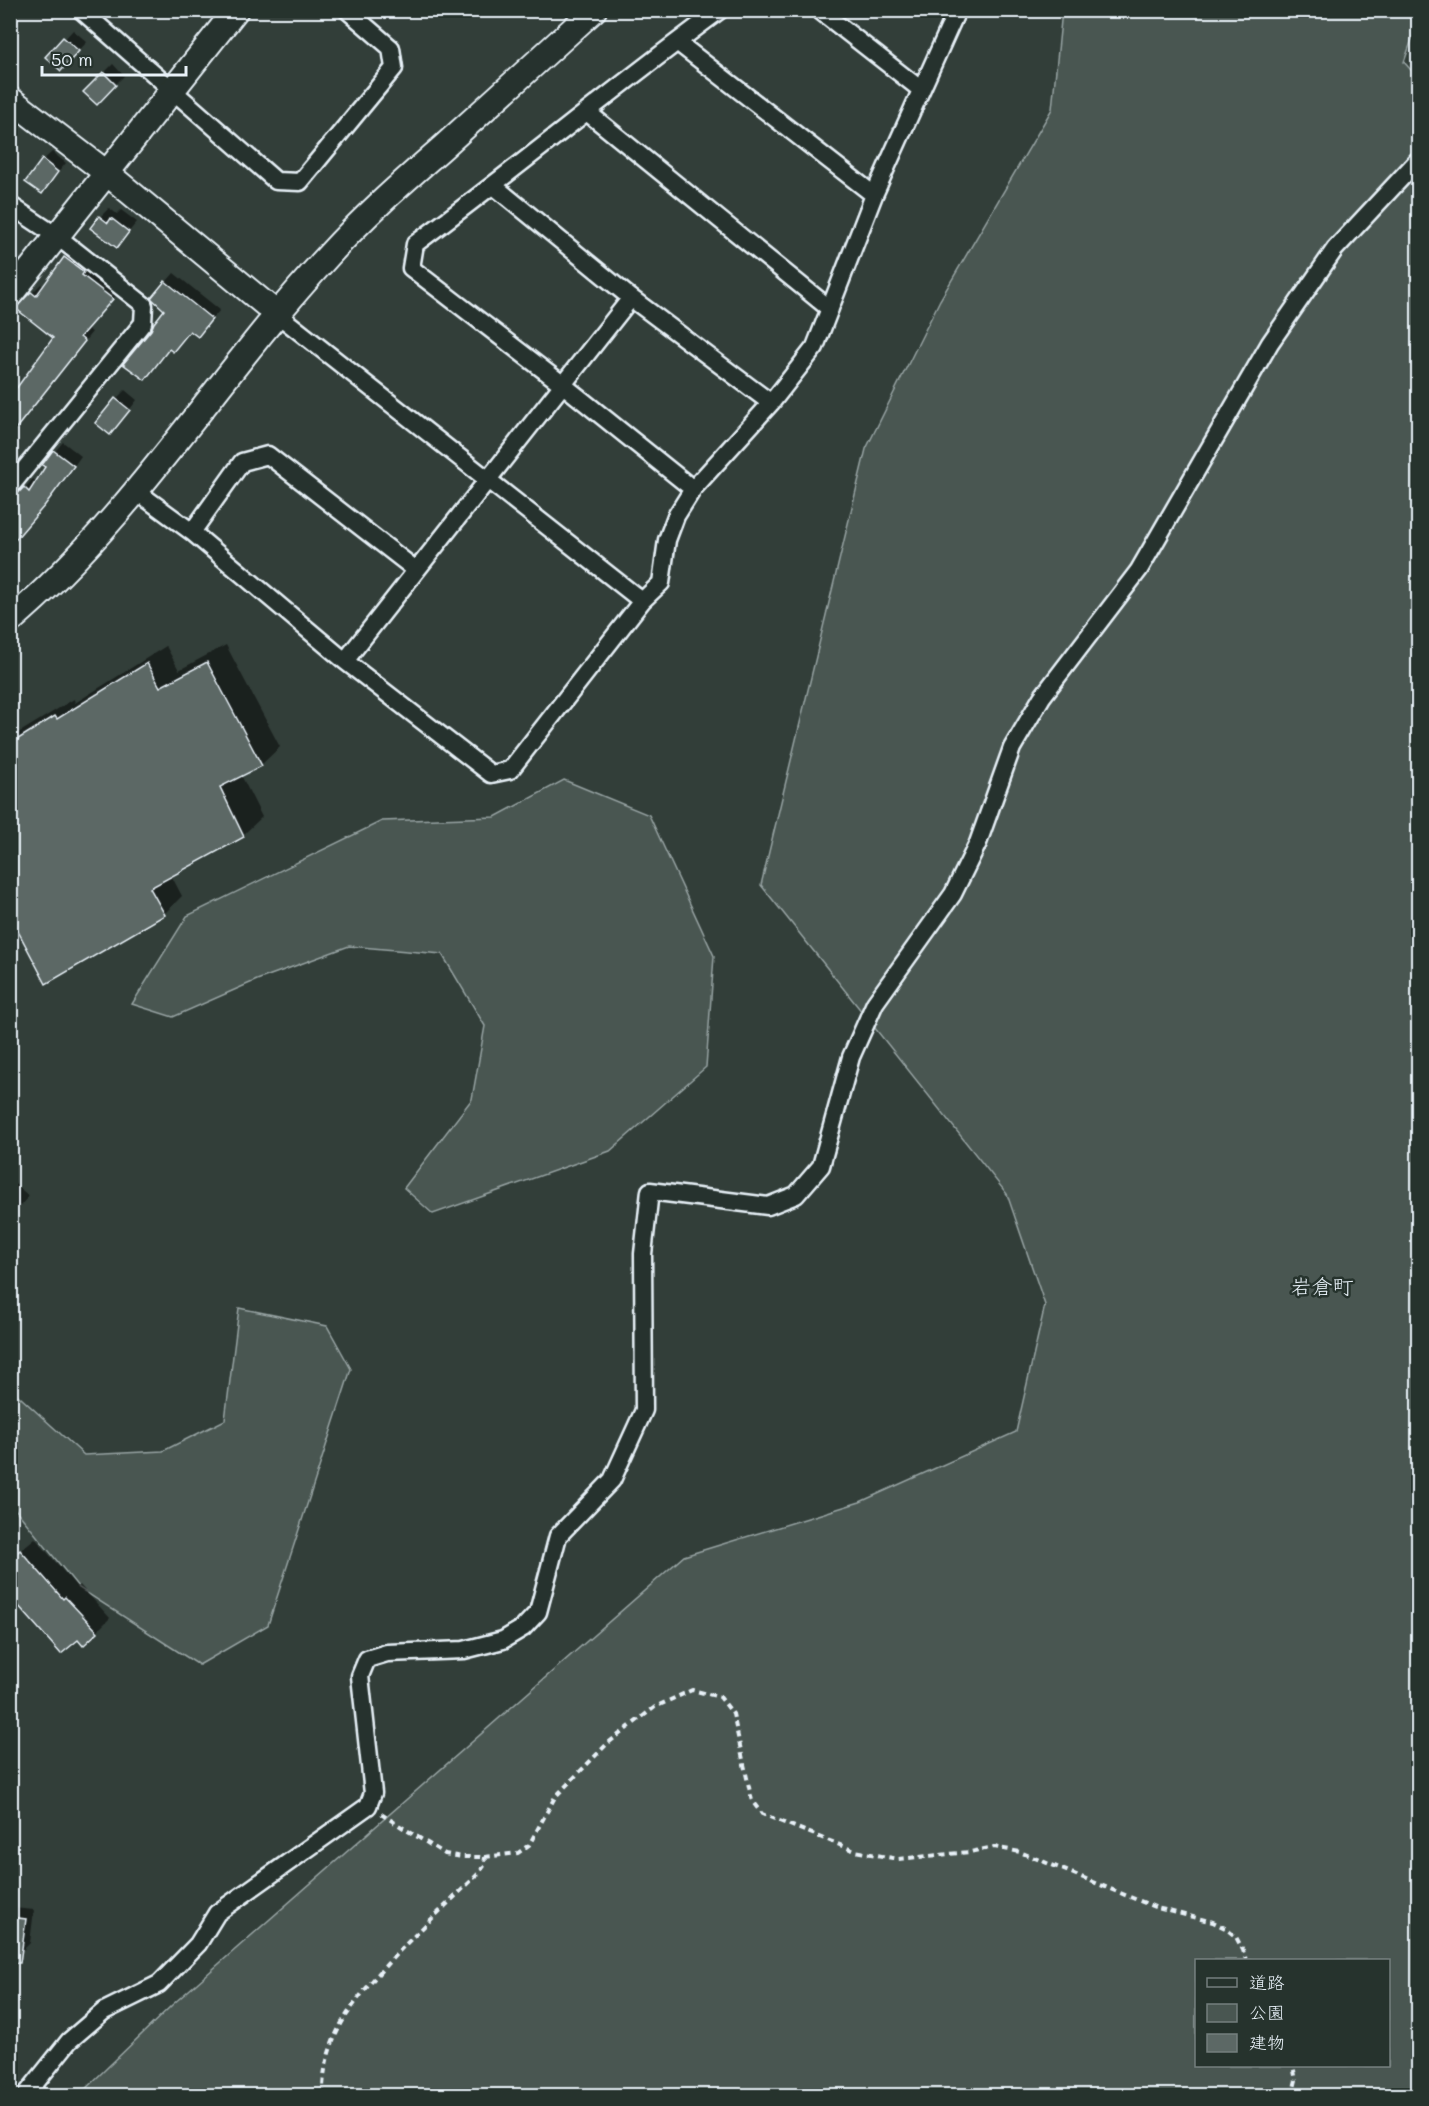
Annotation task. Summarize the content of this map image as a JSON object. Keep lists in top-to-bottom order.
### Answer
{
  "districts": ["岩倉町"],
  "legend": ["道路", "公園", "建物"],
  "scale_bar": "50 m"
}
